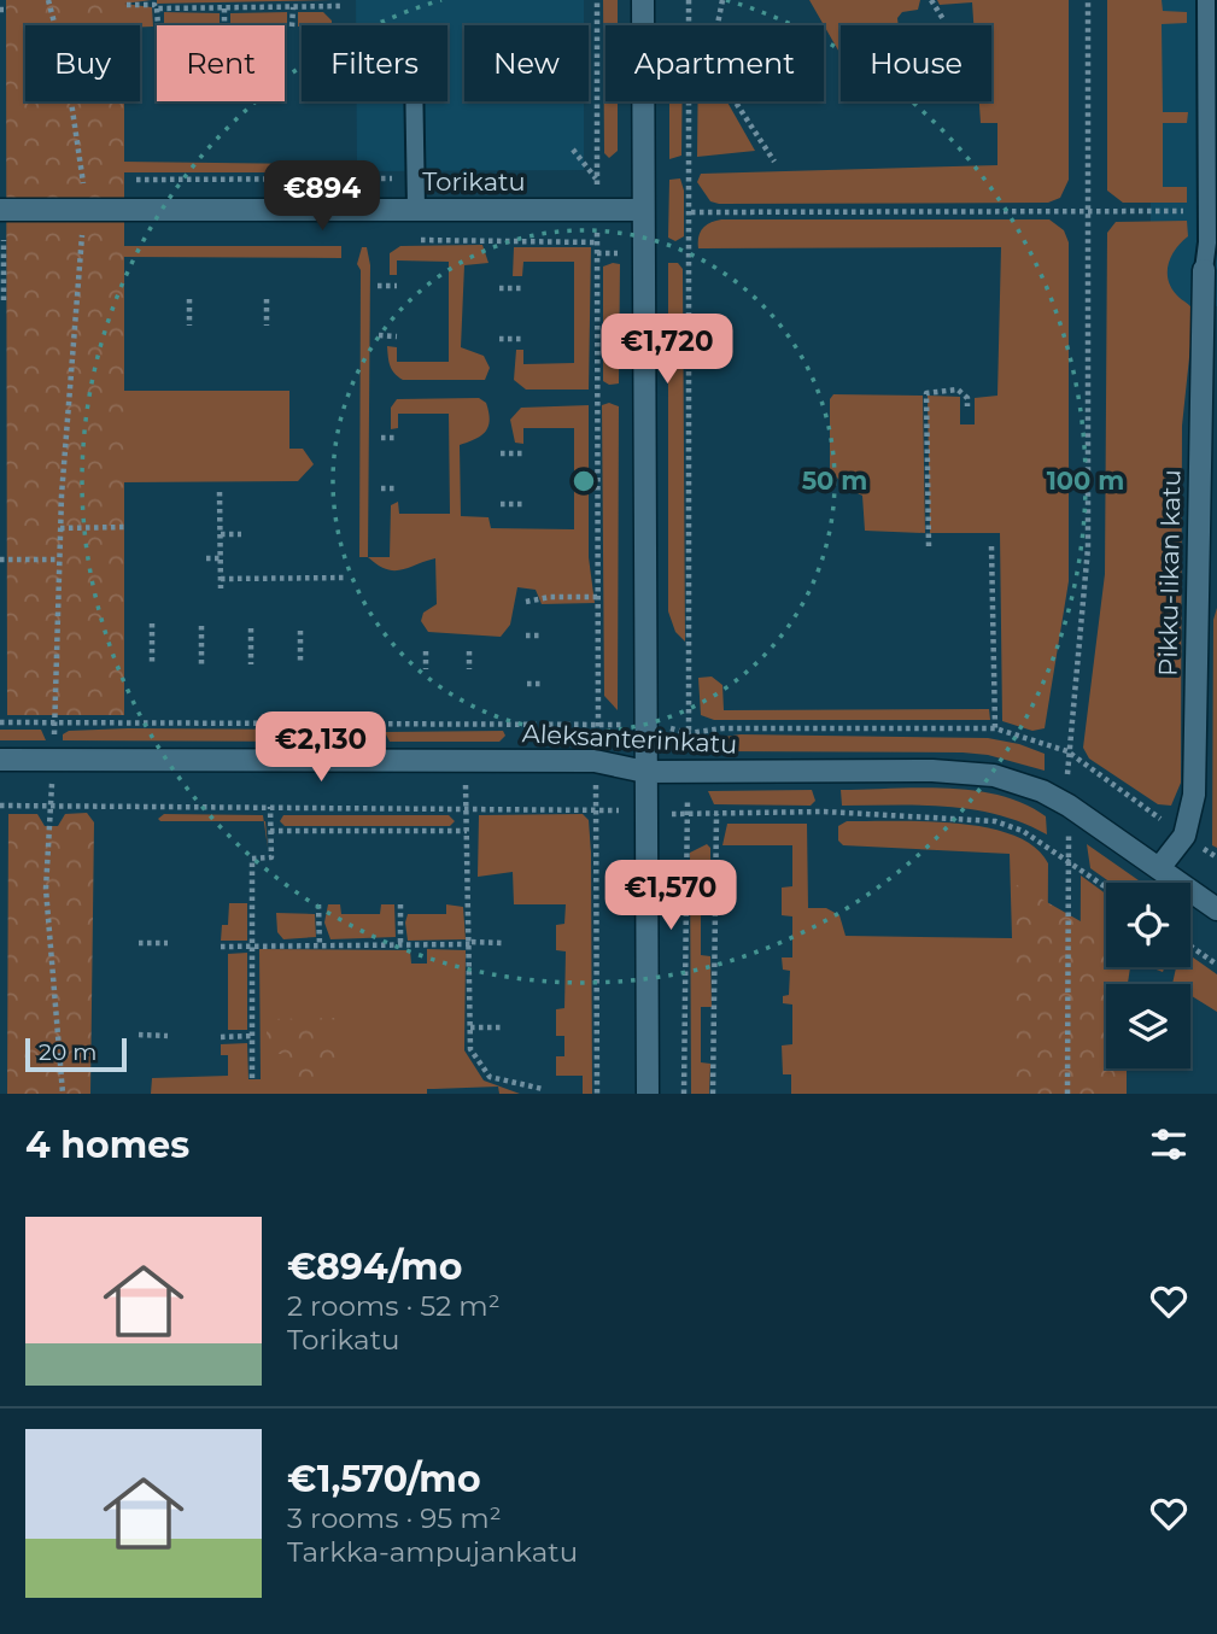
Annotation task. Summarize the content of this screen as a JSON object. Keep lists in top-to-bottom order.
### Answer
{
  "streets": {
    "street": ["Torikatu", "Pikku-Iikan katu", "Aleksanterinkatu"]
  },
  "crossings": [
    ["Pikku-Iikan katu", "Aleksanterinkatu"]
  ],
  "scale_bar": "20 m",
  "page": {
    "chip": [
      "Buy",
      "Rent",
      "Filters",
      "New",
      "Apartment",
      "House"
    ],
    "price": [
      "€894",
      "€1,720",
      "€2,130",
      "€1,570"
    ],
    "scale": "20 m",
    "heading": "4 homes",
    "list": [
      {
        "name": "€894/mo",
        "note": "2 rooms · 52 m² · Torikatu"
      },
      {
        "name": "€1,570/mo",
        "note": "3 rooms · 95 m² · Tarkka-ampujankatu"
      }
    ]
  },
  "rings": ["50 m", "100 m"]
}
